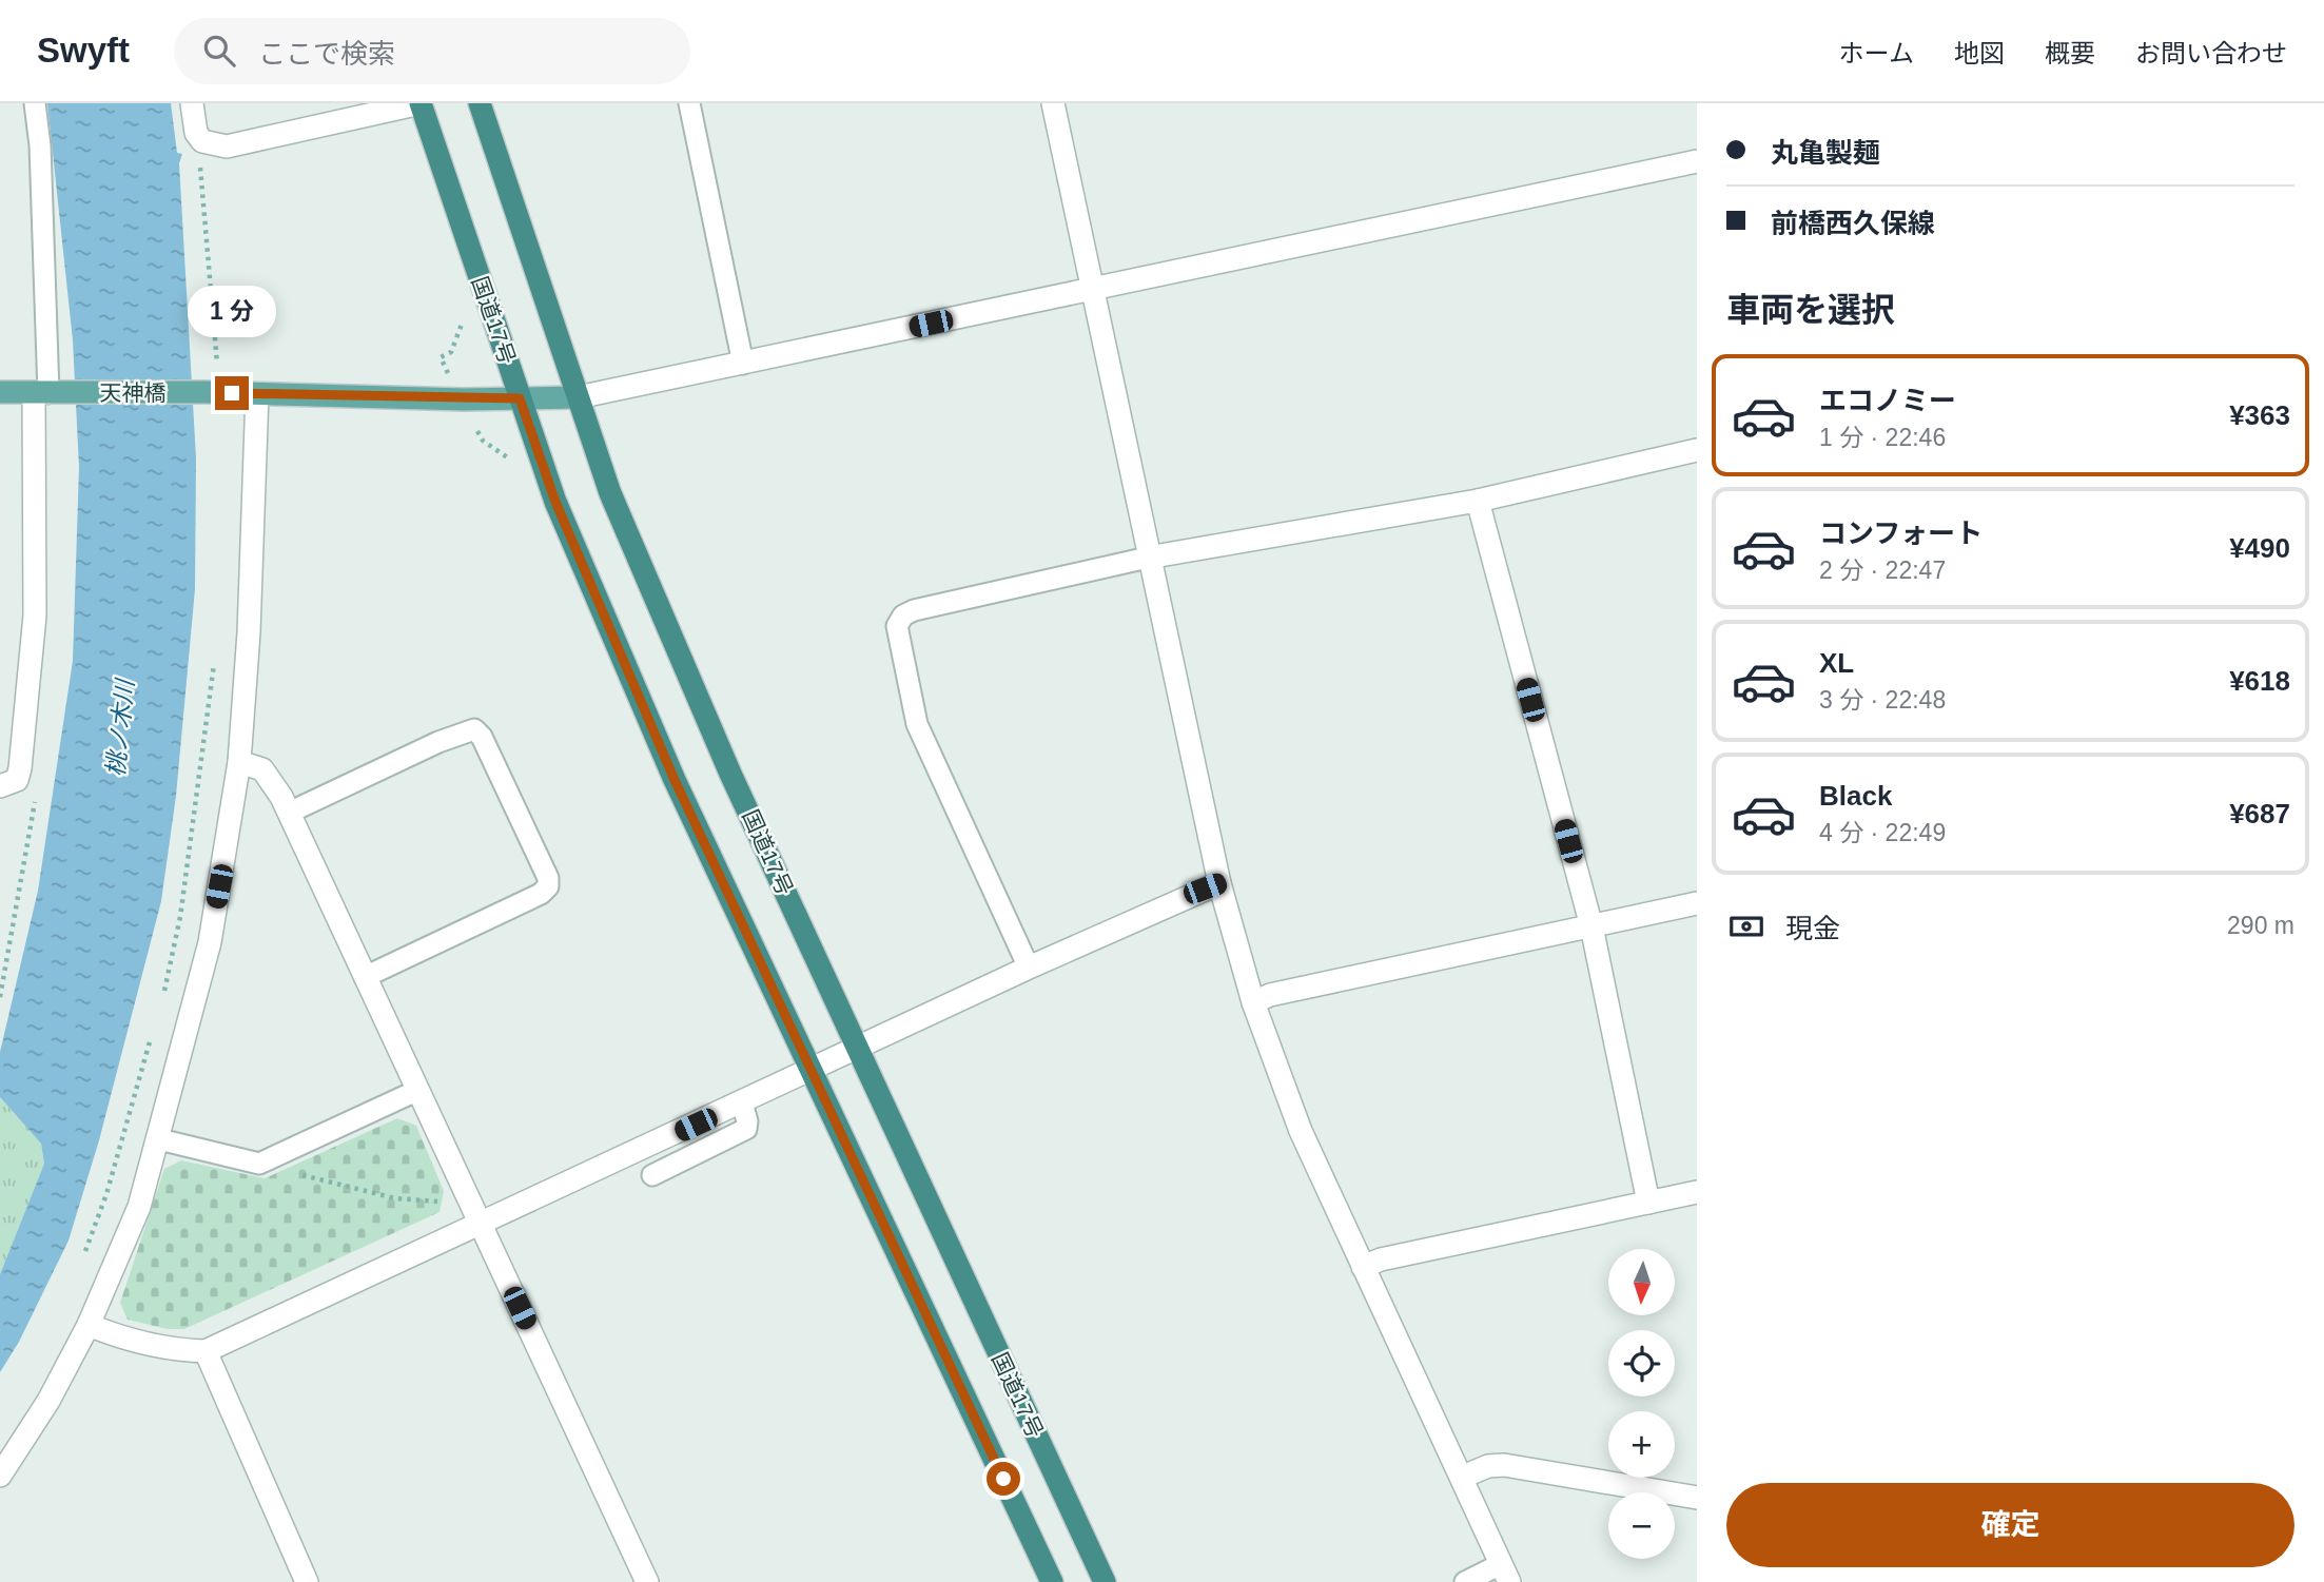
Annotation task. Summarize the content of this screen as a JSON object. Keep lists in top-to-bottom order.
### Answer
{
  "streets": {
    "highway": ["国道17号"],
    "main road": ["天神橋"]
  },
  "crossings": [
    ["国道17号", "天神橋"]
  ],
  "water": ["桃ノ木川"],
  "north": "bottom",
  "page": {
    "header": "Swyft",
    "search": "ここで検索",
    "nav": [
      "ホーム",
      "地図",
      "概要",
      "お問い合わせ"
    ],
    "banner": ["丸亀製麺", "前橋西久保線"],
    "heading": "車両を選択",
    "bubble": "1 分",
    "list": [
      {
        "name": "エコノミー",
        "note": "1 分 · 22:46",
        "value": "¥363"
      },
      {
        "name": "コンフォート",
        "note": "2 分 · 22:47",
        "value": "¥490"
      },
      {
        "name": "XL",
        "note": "3 分 · 22:48",
        "value": "¥618"
      },
      {
        "name": "Black",
        "note": "4 分 · 22:49",
        "value": "¥687"
      }
    ],
    "pay": ["現金", "290 m"],
    "map_buttons": ["+", "−"],
    "buttons": "確定"
  }
}
